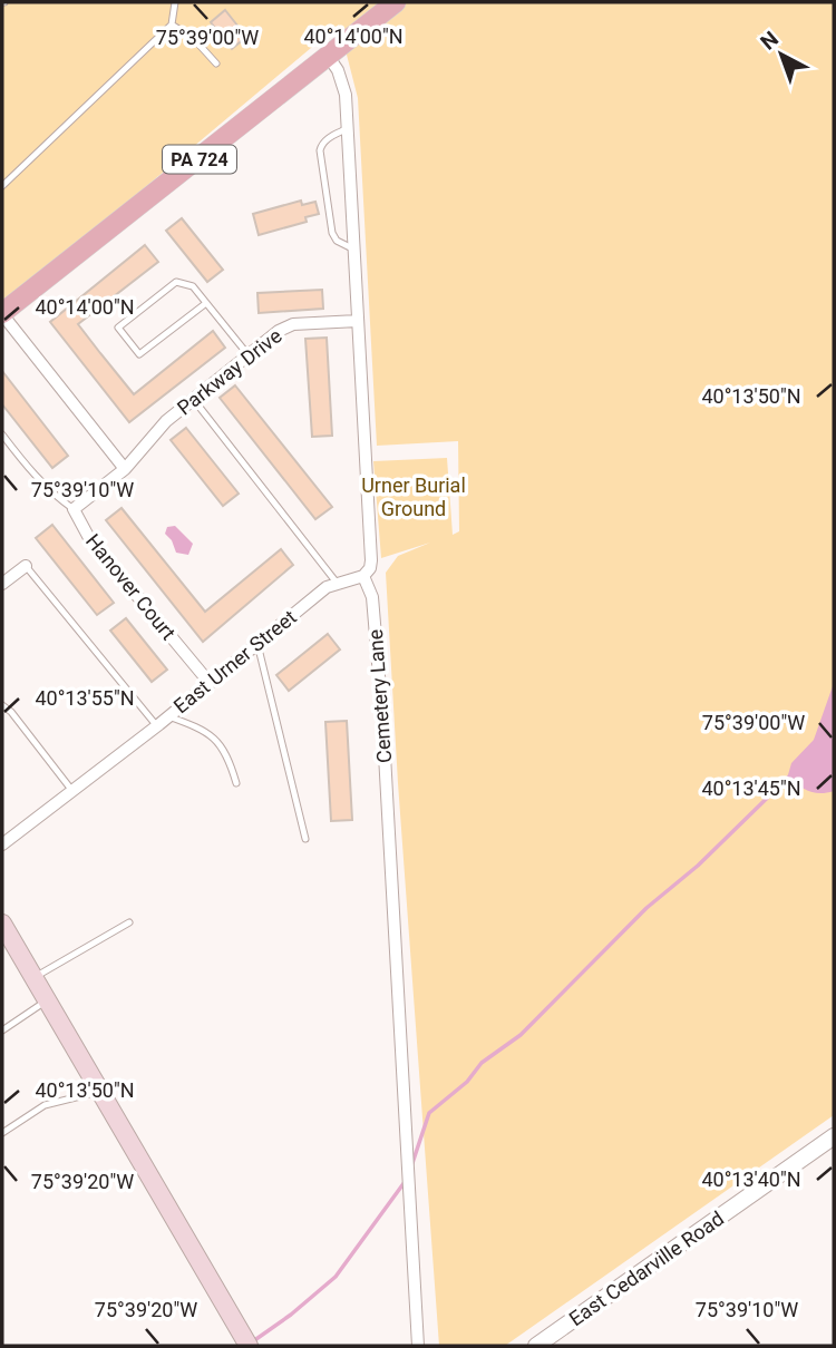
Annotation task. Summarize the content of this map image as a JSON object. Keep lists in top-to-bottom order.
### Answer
{
  "streets": {
    "main road": ["PA 724"],
    "street": [
      "Parkway Drive",
      "Hanover Court",
      "East Urner Street",
      "Cemetery Lane",
      "East Cedarville Road"
    ]
  },
  "crossings": [
    ["PA 724", "Cemetery Lane"],
    ["Parkway Drive", "Cemetery Lane"],
    ["Hanover Court", "East Urner Street"],
    ["East Urner Street", "Cemetery Lane"]
  ],
  "parks": ["Urner Burial Ground"],
  "north": "top left",
  "coordinates": [
    "40°14'00\"N",
    "75°39'00\"W",
    "40°13'50\"N",
    "75°39'10\"W",
    "40°13'55\"N",
    "40°13'45\"N",
    "40°13'40\"N",
    "75°39'20\"W"
  ]
}
